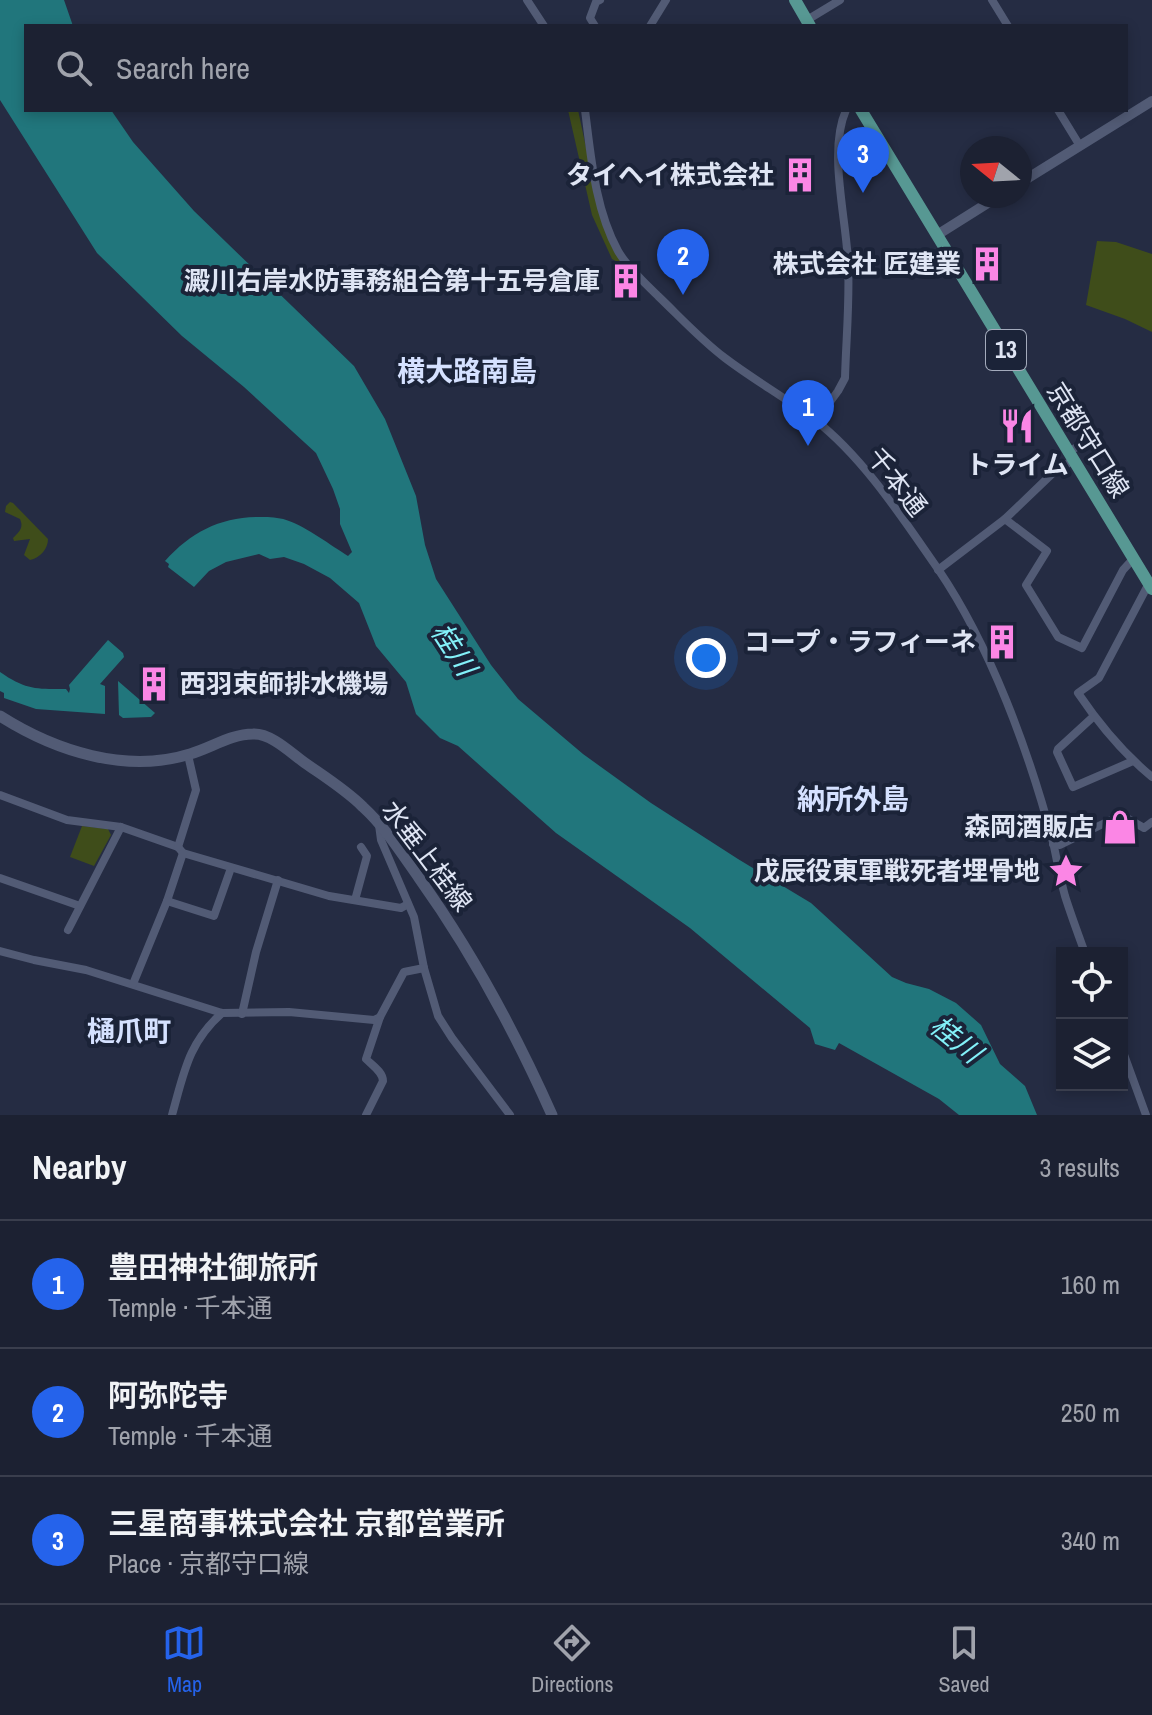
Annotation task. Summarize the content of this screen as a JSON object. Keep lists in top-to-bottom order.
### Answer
{
  "streets": {
    "main road": ["13", "京都守口線", "水垂上桂線"],
    "street": ["千本通"]
  },
  "districts": ["横大路南島", "納所外島", "樋爪町"],
  "water": ["桂川"],
  "places": {
    "building": [
      "タイヘイ株式会社",
      "株式会社 匠建業",
      "澱川右岸水防事務組合第十五号倉庫",
      "コープ・ラフィーネ",
      "西羽束師排水機場"
    ],
    "restaurant": ["トライム"],
    "shop": ["森岡酒販店"],
    "place": ["戊辰役東軍戦死者埋骨地"]
  },
  "north": "left",
  "page": {
    "search": "Search here",
    "pins": ["3", "2", "1"],
    "heading": ["Nearby", "3 results"],
    "list": [
      {
        "mark": "1",
        "name": "豊田神社御旅所",
        "note": "Temple · 千本通",
        "value": "160 m"
      },
      {
        "mark": "2",
        "name": "阿弥陀寺",
        "note": "Temple · 千本通",
        "value": "250 m"
      },
      {
        "mark": "3",
        "name": "三星商事株式会社 京都営業所",
        "note": "Place · 京都守口線",
        "value": "340 m"
      }
    ],
    "nav": ["Map", "Directions", "Saved"]
  }
}
